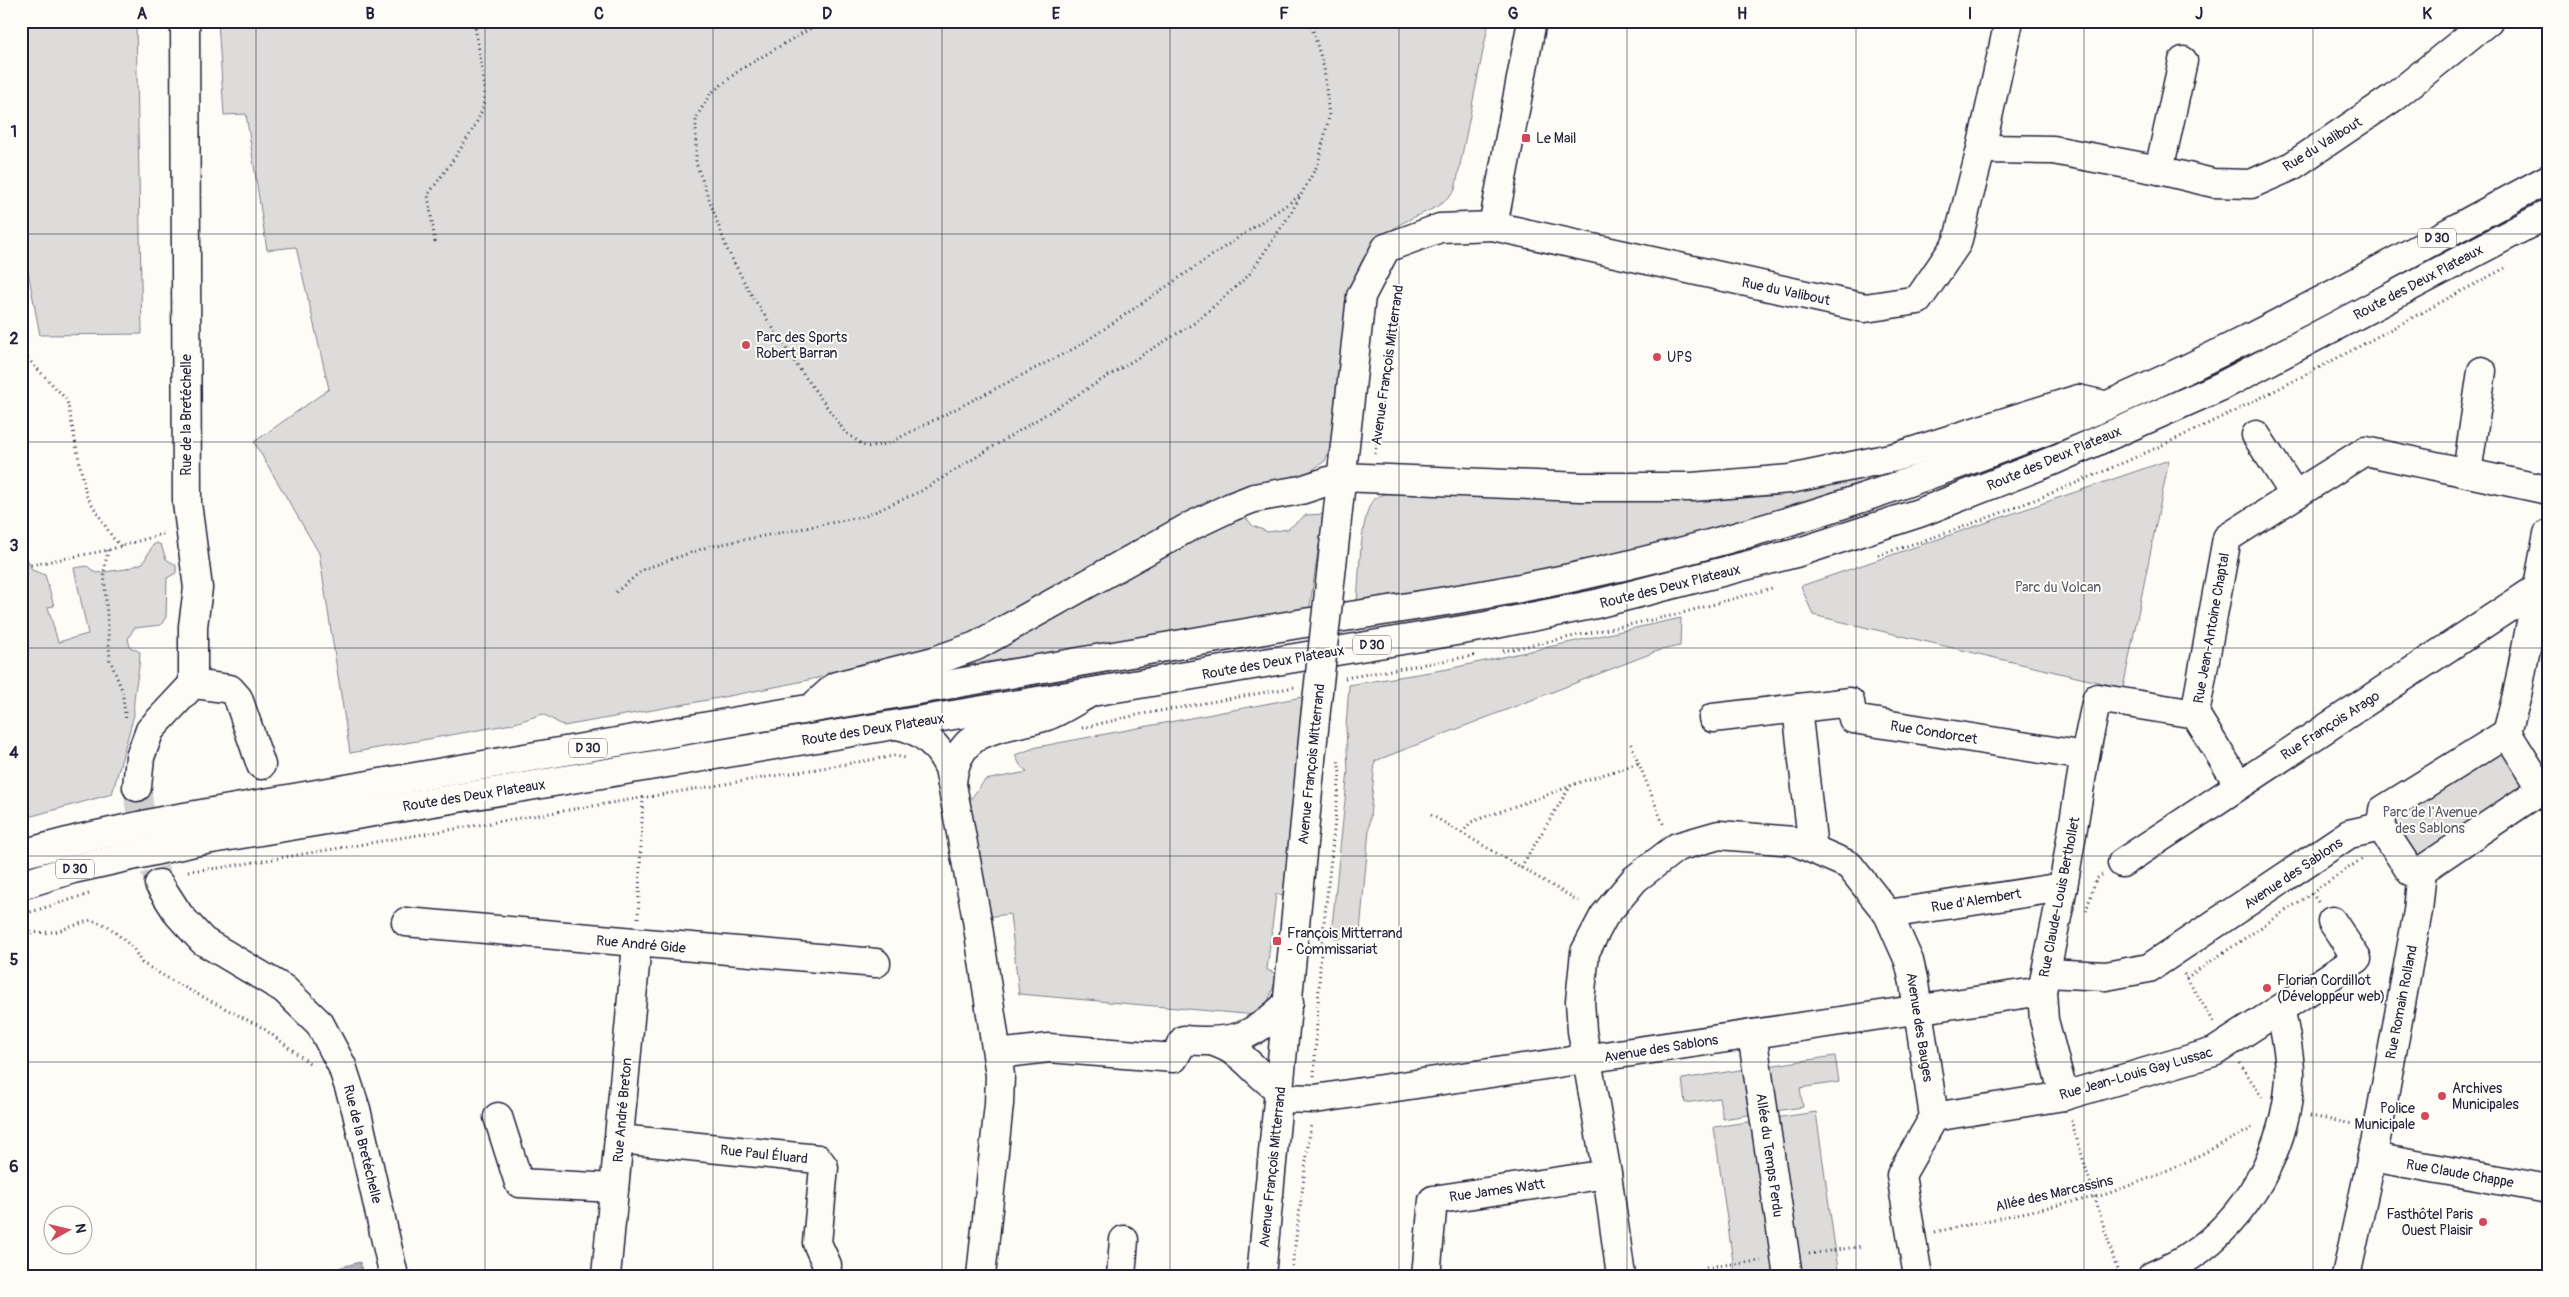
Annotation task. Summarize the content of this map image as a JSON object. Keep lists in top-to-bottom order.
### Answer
{
  "streets": {
    "street": [
      "Rue du Valibout",
      "D 30",
      "Route des Deux Plateaux",
      "Avenue François Mitterrand",
      "Rue de la Bretéchelle",
      "Rue Jean-Antoine Chaptal",
      "Rue François Arago",
      "Rue Condorcet",
      "Avenue des Sablons",
      "Rue Claude-Louis Berthollet",
      "Rue d'Alembert",
      "Rue André Gide",
      "Rue Romain Rolland",
      "Avenue des Bauges",
      "Rue Jean-Louis Gay Lussac",
      "Rue André Breton",
      "Rue Paul Éluard",
      "Allée du Temps Perdu",
      "Rue Claude Chappe",
      "Rue James Watt"
    ],
    "path": ["Allée des Marcassins"]
  },
  "crossings": [
    ["Rue du Valibout", "Avenue François Mitterrand"],
    ["Route des Deux Plateaux", "Avenue François Mitterrand"],
    ["Avenue François Mitterrand", "Avenue des Sablons"],
    ["Rue Jean-Antoine Chaptal", "Rue François Arago"],
    ["Rue Jean-Antoine Chaptal", "Rue Claude-Louis Berthollet"],
    ["Rue Condorcet", "Rue Claude-Louis Berthollet"],
    ["Avenue des Sablons", "Rue Claude-Louis Berthollet"],
    ["Avenue des Sablons", "Avenue des Bauges"],
    ["Avenue des Sablons", "Allée du Temps Perdu"],
    ["Rue Claude-Louis Berthollet", "Rue d'Alembert"],
    ["Rue Claude-Louis Berthollet", "Rue Jean-Louis Gay Lussac"],
    ["Rue d'Alembert", "Avenue des Bauges"],
    ["Rue André Gide", "Rue André Breton"],
    ["Rue Romain Rolland", "Rue Claude Chappe"],
    ["Avenue des Bauges", "Rue Jean-Louis Gay Lussac"],
    ["Avenue des Bauges", "Rue James Watt"],
    ["Rue André Breton", "Rue Paul Éluard"]
  ],
  "parks": ["Parc du Volcan", "Parc de l'Avenue des Sablons"],
  "places": {
    "transit": ["Le Mail", "François Mitterrand - Commissariat"],
    "other": [
      "Parc des Sports Robert Barran",
      "UPS",
      "Florian Cordillot (Développeur web)",
      "Archives Municipales",
      "Police Municipale",
      "Fasthôtel Paris Ouest Plaisir"
    ]
  },
  "north": "right",
  "grid": {
    "columns": [
      "A",
      "B",
      "C",
      "D",
      "E",
      "F",
      "G",
      "H",
      "I",
      "J",
      "K"
    ],
    "rows": [
      "1",
      "2",
      "3",
      "4",
      "5",
      "6"
    ]
  }
}
